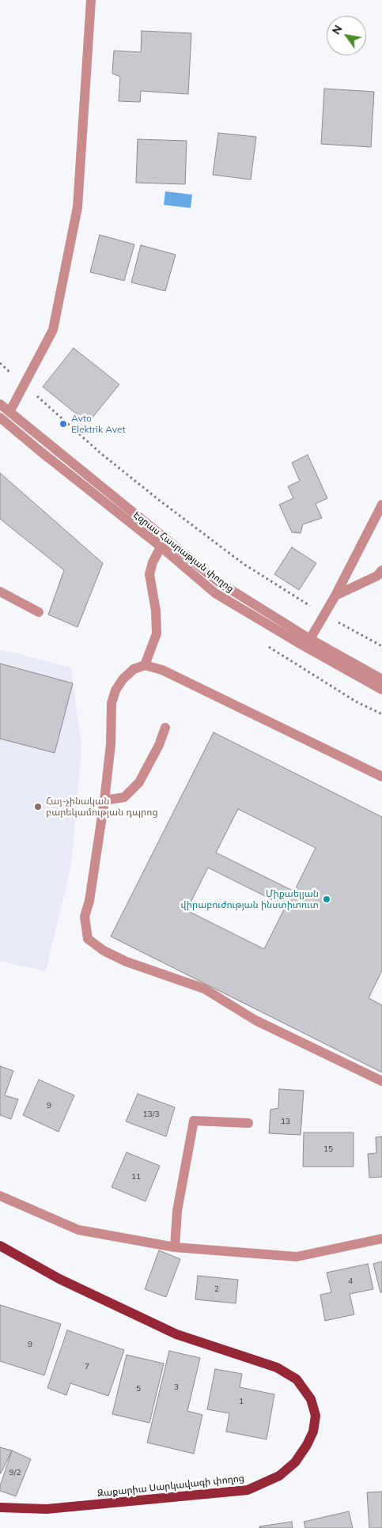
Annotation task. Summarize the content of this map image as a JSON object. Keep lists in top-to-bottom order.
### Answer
{
  "streets": {
    "main road": ["Զաքարիա Սարկավագի փողոց"],
    "street": ["Էզրաս Հասրաթյան փողոց"]
  },
  "places": ["Avto Elektrik Avet", "Հայ-չինական բարեկամության դպրոց", "Միքաելյան վիրաբուժության ինստիտուտ"],
  "house_numbers": [
    "9",
    "13/3",
    "13",
    "15",
    "11",
    "4",
    "2",
    "9",
    "7",
    "3",
    "5",
    "1",
    "9/2"
  ],
  "north": "top left"
}
